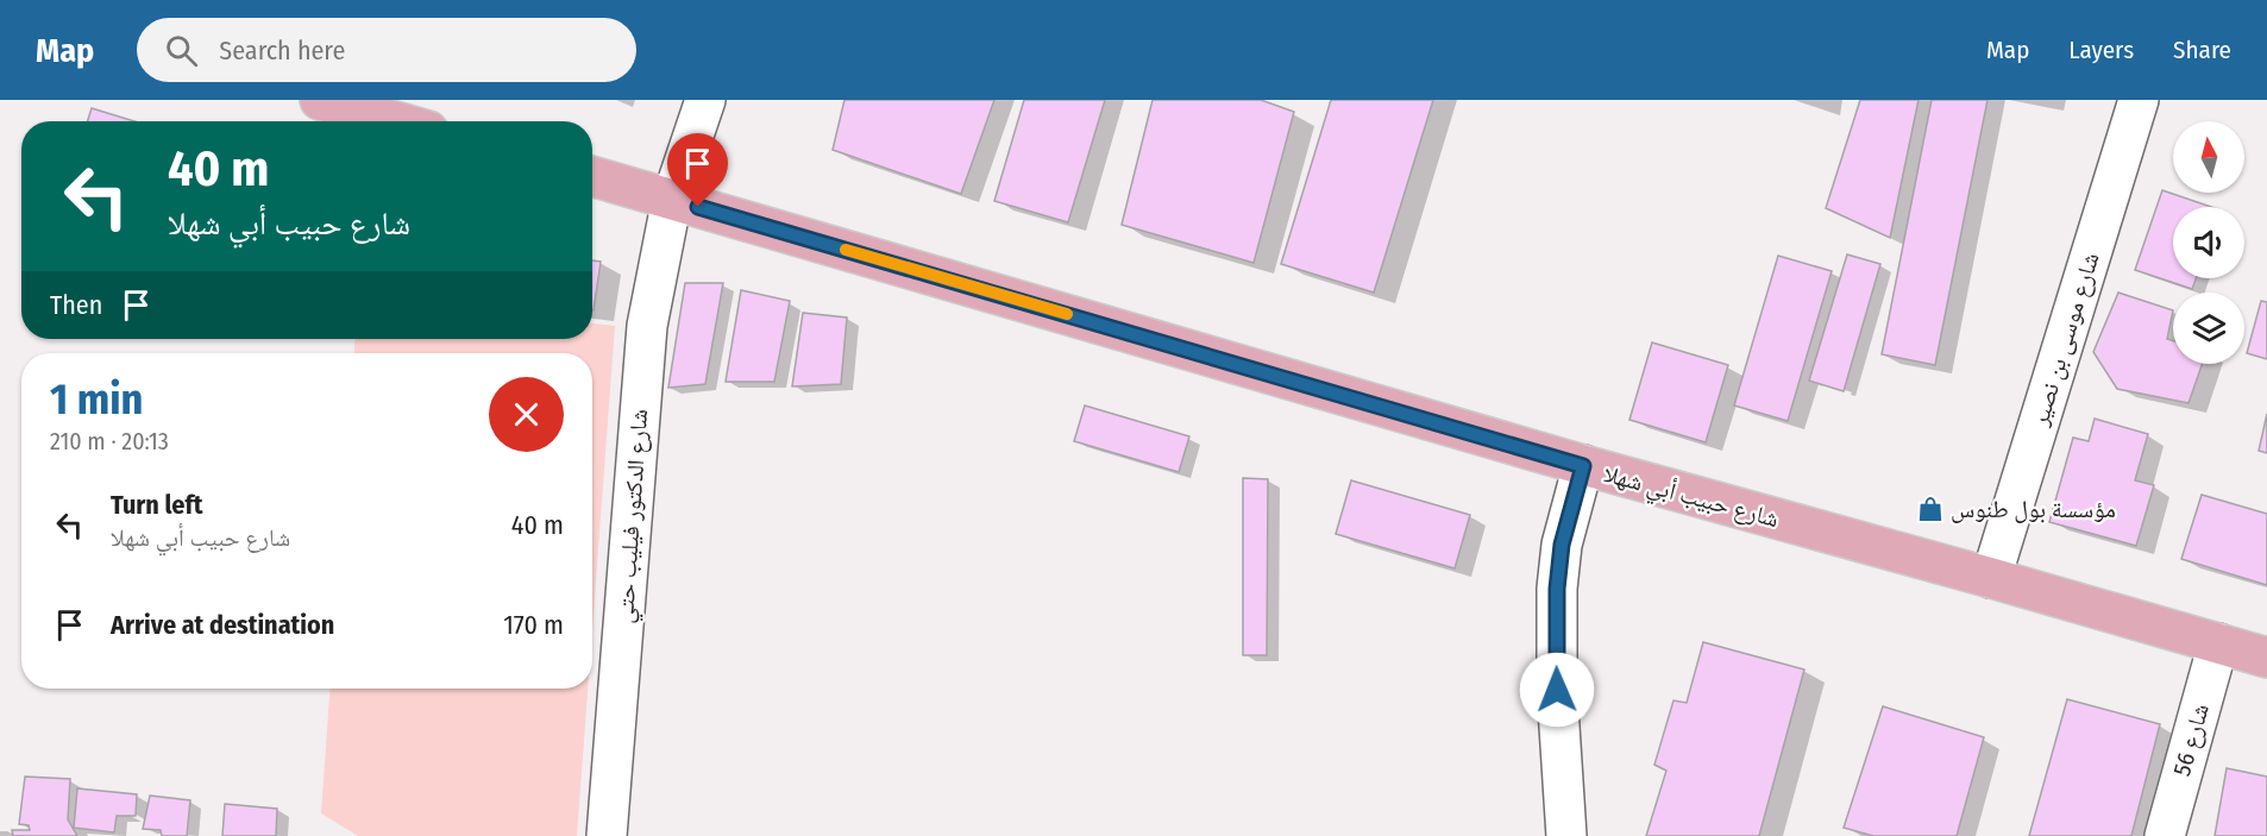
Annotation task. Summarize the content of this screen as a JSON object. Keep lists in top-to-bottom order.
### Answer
{
  "streets": {
    "main road": ["شارع حبيب أبي شهلا"],
    "street": ["شارع موسى بن نصير", "شارع الدكتور فيليب حتي", "شارع 56"]
  },
  "crossings": [
    ["شارع موسى بن نصير", "شارع حبيب أبي شهلا"],
    ["شارع حبيب أبي شهلا", "شارع الدكتور فيليب حتي"],
    ["شارع حبيب أبي شهلا", "شارع 56"]
  ],
  "places": {
    "shop": ["مؤسسة بول طنوس"]
  },
  "north": "top",
  "page": {
    "header": "Map",
    "search": "Search here",
    "nav": ["Map", "Layers", "Share"],
    "turn": ["40 m", "شارع حبيب أبي شهلا"],
    "then": "Then",
    "heading": ["1 min", "210 m · 20:13"],
    "list": [
      {
        "name": "Turn left",
        "note": "شارع حبيب أبي شهلا",
        "value": "40 m"
      },
      {
        "name": "Arrive at destination",
        "value": "170 m"
      }
    ]
  }
}
